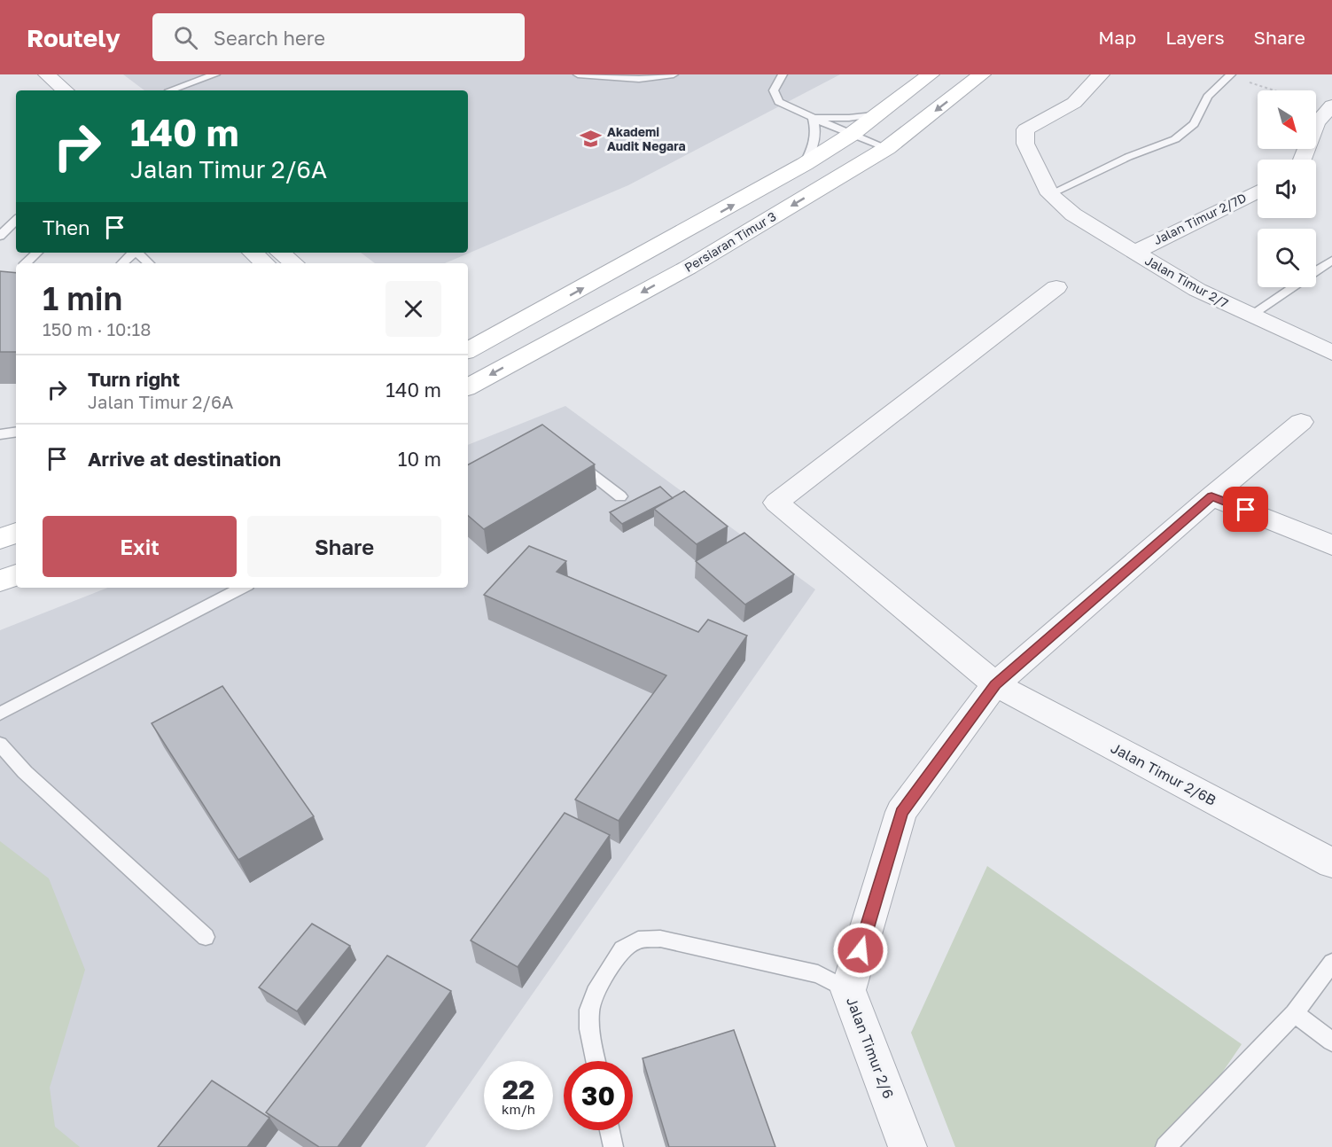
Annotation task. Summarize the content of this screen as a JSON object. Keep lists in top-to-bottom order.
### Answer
{
  "streets": {
    "street": [
      "Jalan Timur 2/7D",
      "Persiaran Timur 3",
      "Jalan Timur 2/7",
      "Jalan Timur 2/6B",
      "Jalan Timur 2/6"
    ]
  },
  "crossings": [
    ["Jalan Timur 2/7D", "Jalan Timur 2/7"],
    ["Jalan Timur 2/6B", "Jalan Timur 2/6"]
  ],
  "places": {
    "school or university": ["Akademi Audit Negara"]
  },
  "north": "bottom right",
  "page": {
    "header": "Routely",
    "search": "Search here",
    "nav": ["Map", "Layers", "Share"],
    "turn": ["140 m", "Jalan Timur 2/6A"],
    "then": "Then",
    "heading": ["1 min", "150 m · 10:18"],
    "list": [
      {
        "name": "Turn right",
        "note": "Jalan Timur 2/6A",
        "value": "140 m"
      },
      {
        "name": "Arrive at destination",
        "value": "10 m"
      }
    ],
    "buttons": ["Exit", "Share"],
    "speed": "22 km/h",
    "limit": "30"
  }
}
